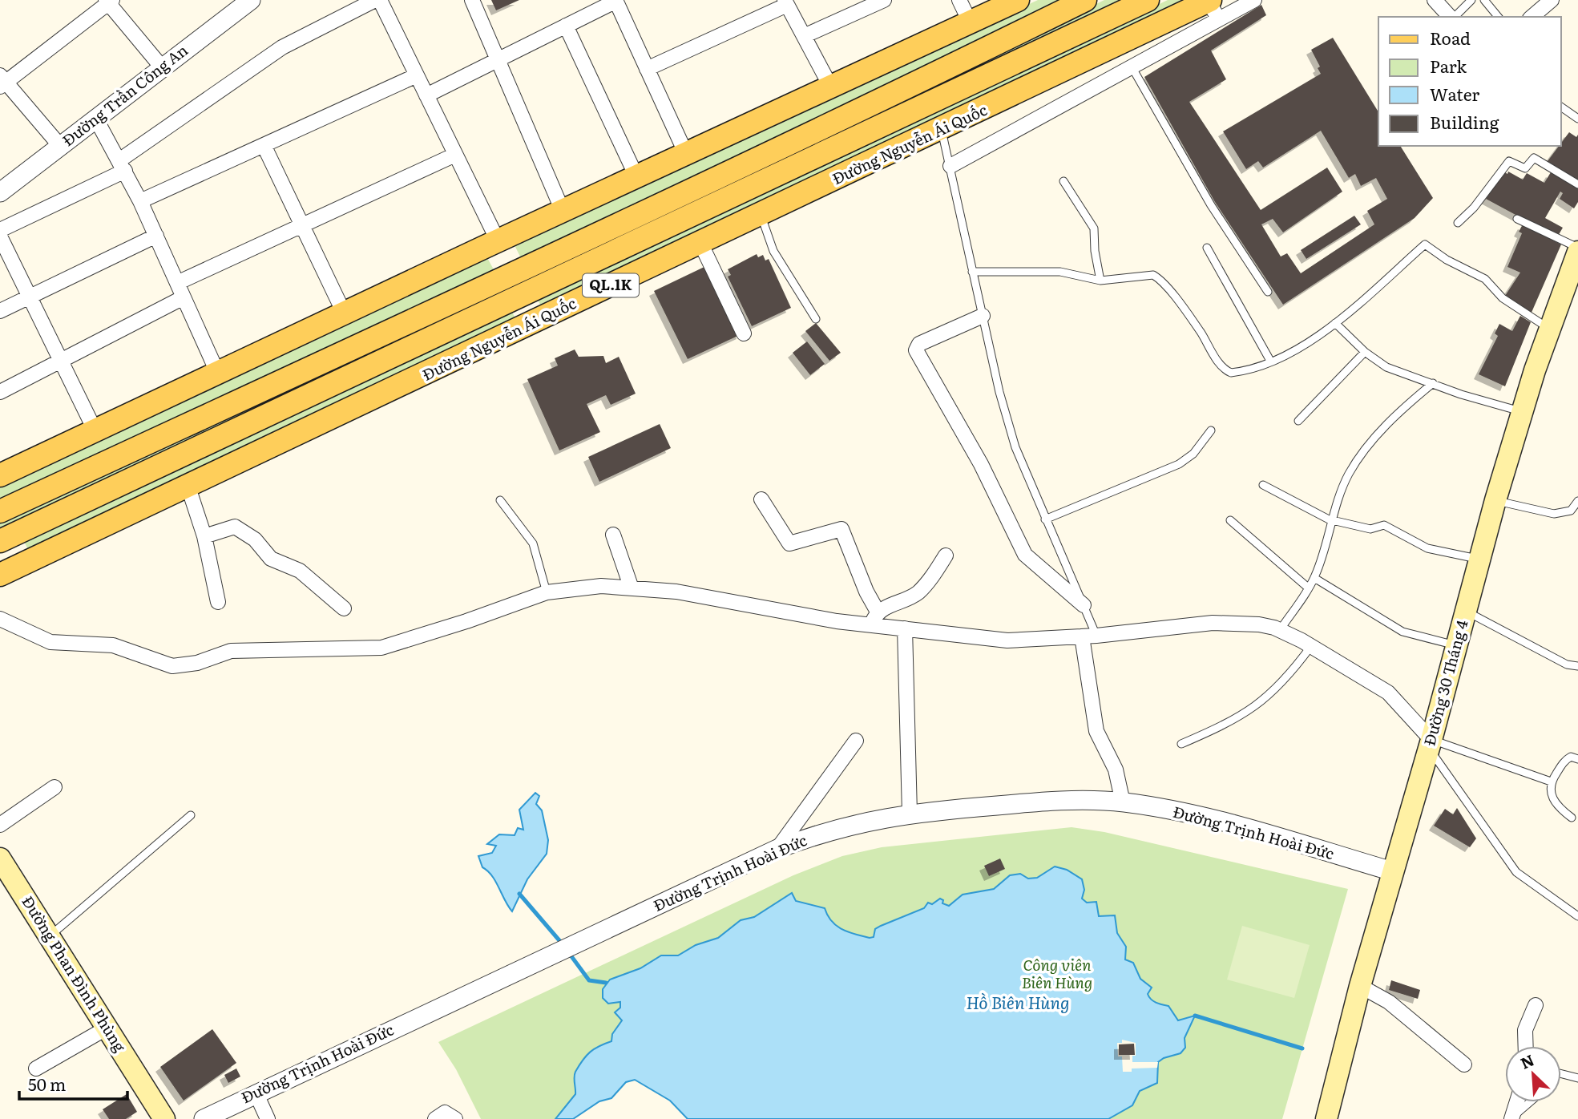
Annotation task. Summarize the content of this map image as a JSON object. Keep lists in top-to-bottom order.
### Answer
{
  "streets": {
    "main road": [
      "Đường Nguyễn Ái Quốc",
      "QL.1K",
      "Đường 30 Tháng 4",
      "Đường Phan Đình Phùng"
    ],
    "street": ["Đường Trần Công An", "Đường Trịnh Hoài Đức"]
  },
  "crossings": [
    ["Đường 30 Tháng 4", "Đường Trịnh Hoài Đức"]
  ],
  "water": ["Hồ Biên Hùng"],
  "parks": ["Công viên Biên Hùng"],
  "legend": [
    "Road",
    "Park",
    "Water",
    "Building"
  ],
  "scale_bar": "50 m",
  "north": "top left"
}
